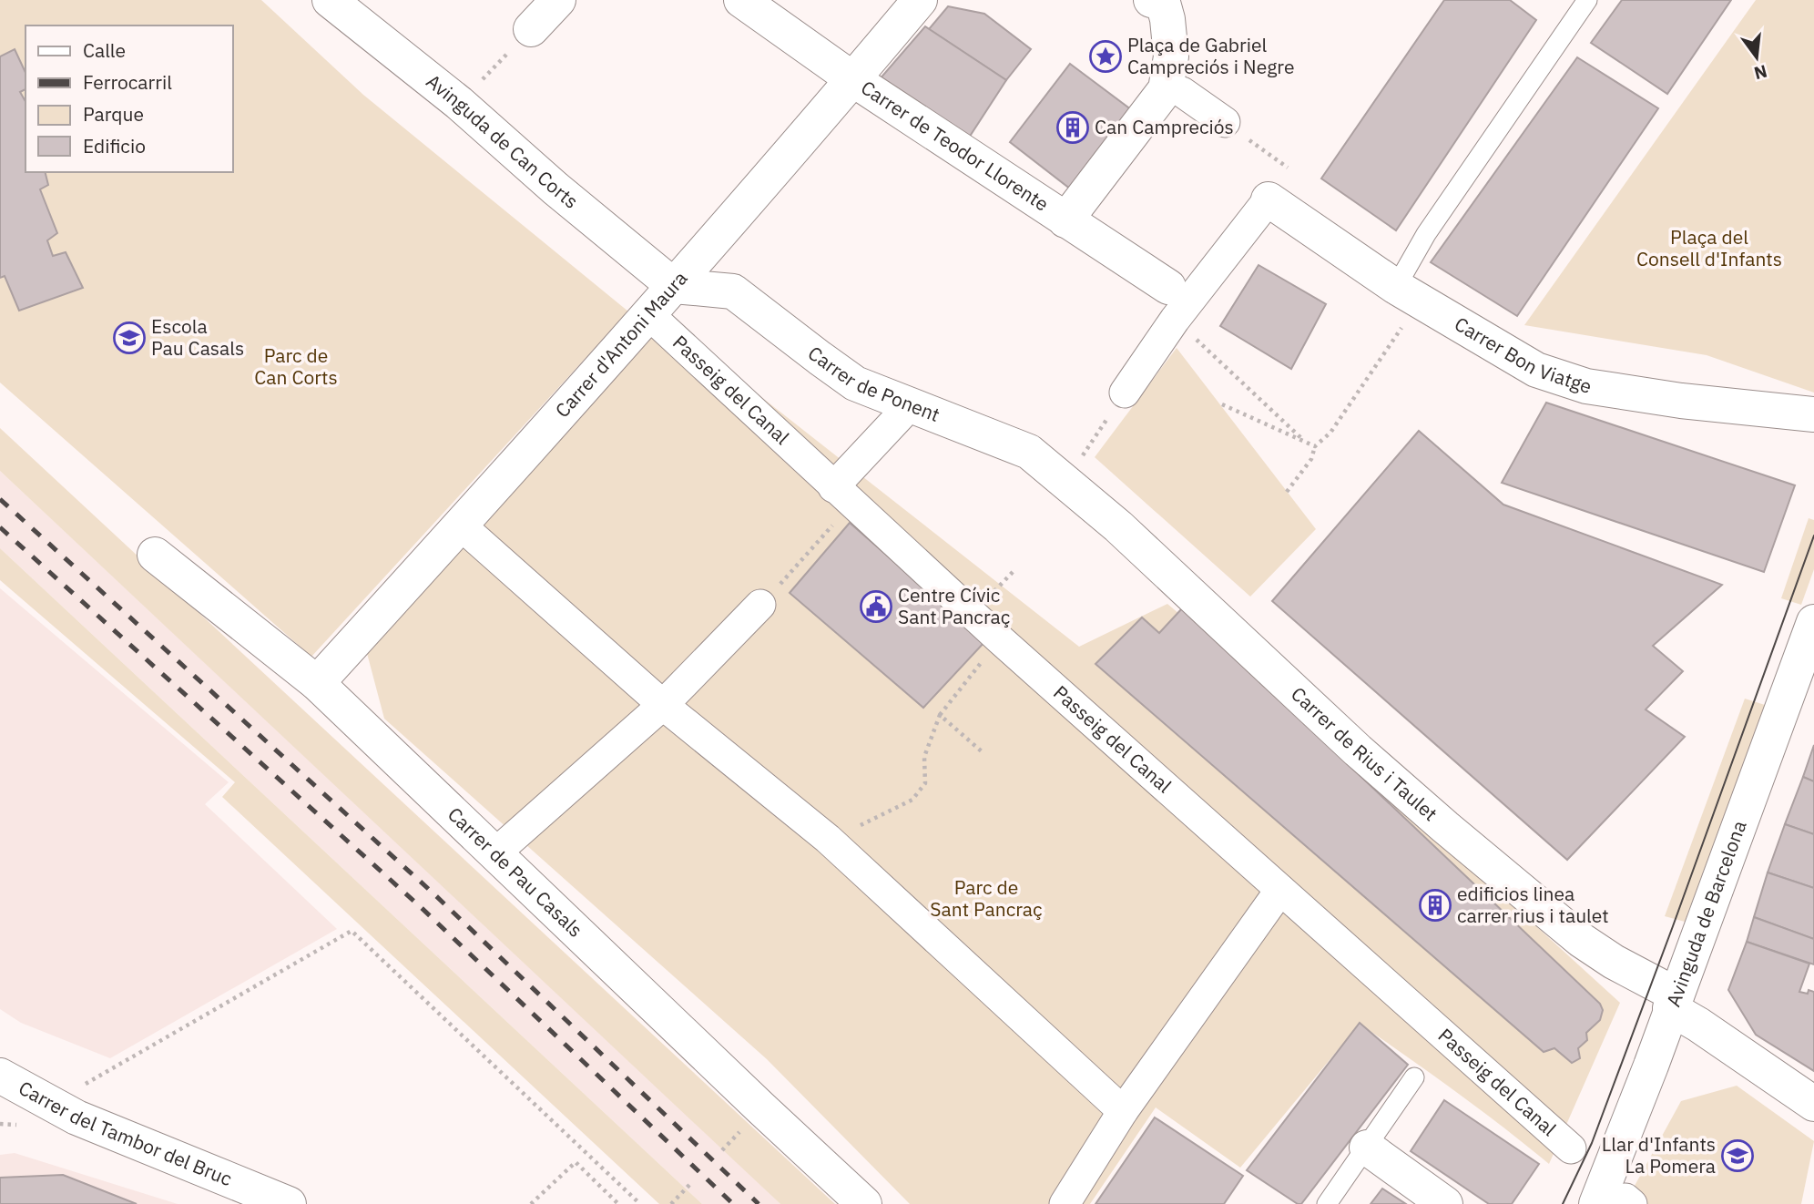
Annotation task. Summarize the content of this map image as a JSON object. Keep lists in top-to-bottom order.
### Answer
{
  "streets": {
    "street": [
      "Avinguda de Can Corts",
      "Carrer de Teodor Llorente",
      "Carrer d'Antoni Maura",
      "Carrer Bon Viatge",
      "Carrer de Ponent",
      "Passeig del Canal",
      "Carrer de Rius i Taulet",
      "Carrer de Pau Casals",
      "Avinguda de Barcelona",
      "Carrer del Tambor del Bruc"
    ]
  },
  "crossings": [
    ["Avinguda de Can Corts", "Carrer d'Antoni Maura"],
    ["Avinguda de Can Corts", "Carrer de Ponent"],
    ["Carrer de Teodor Llorente", "Carrer d'Antoni Maura"],
    ["Carrer d'Antoni Maura", "Carrer de Ponent"],
    ["Carrer d'Antoni Maura", "Carrer de Pau Casals"],
    ["Carrer de Ponent", "Carrer de Rius i Taulet"],
    ["Carrer de Rius i Taulet", "Avinguda de Barcelona"]
  ],
  "parks": ["Plaça del Consell d'Infants", "Parc de Can Corts", "Parc de Sant Pancraç"],
  "places": {
    "place": ["Plaça de Gabriel Campreciós i Negre"],
    "building": ["Can Campreciós", "edificios linea carrer rius i taulet"],
    "school or university": ["Escola Pau Casals", "Llar d'Infants La Pomera"],
    "public building": ["Centre Cívic Sant Pancraç"]
  },
  "legend": [
    "Calle",
    "Ferrocarril",
    "Parque",
    "Edificio"
  ],
  "north": "bottom"
}
